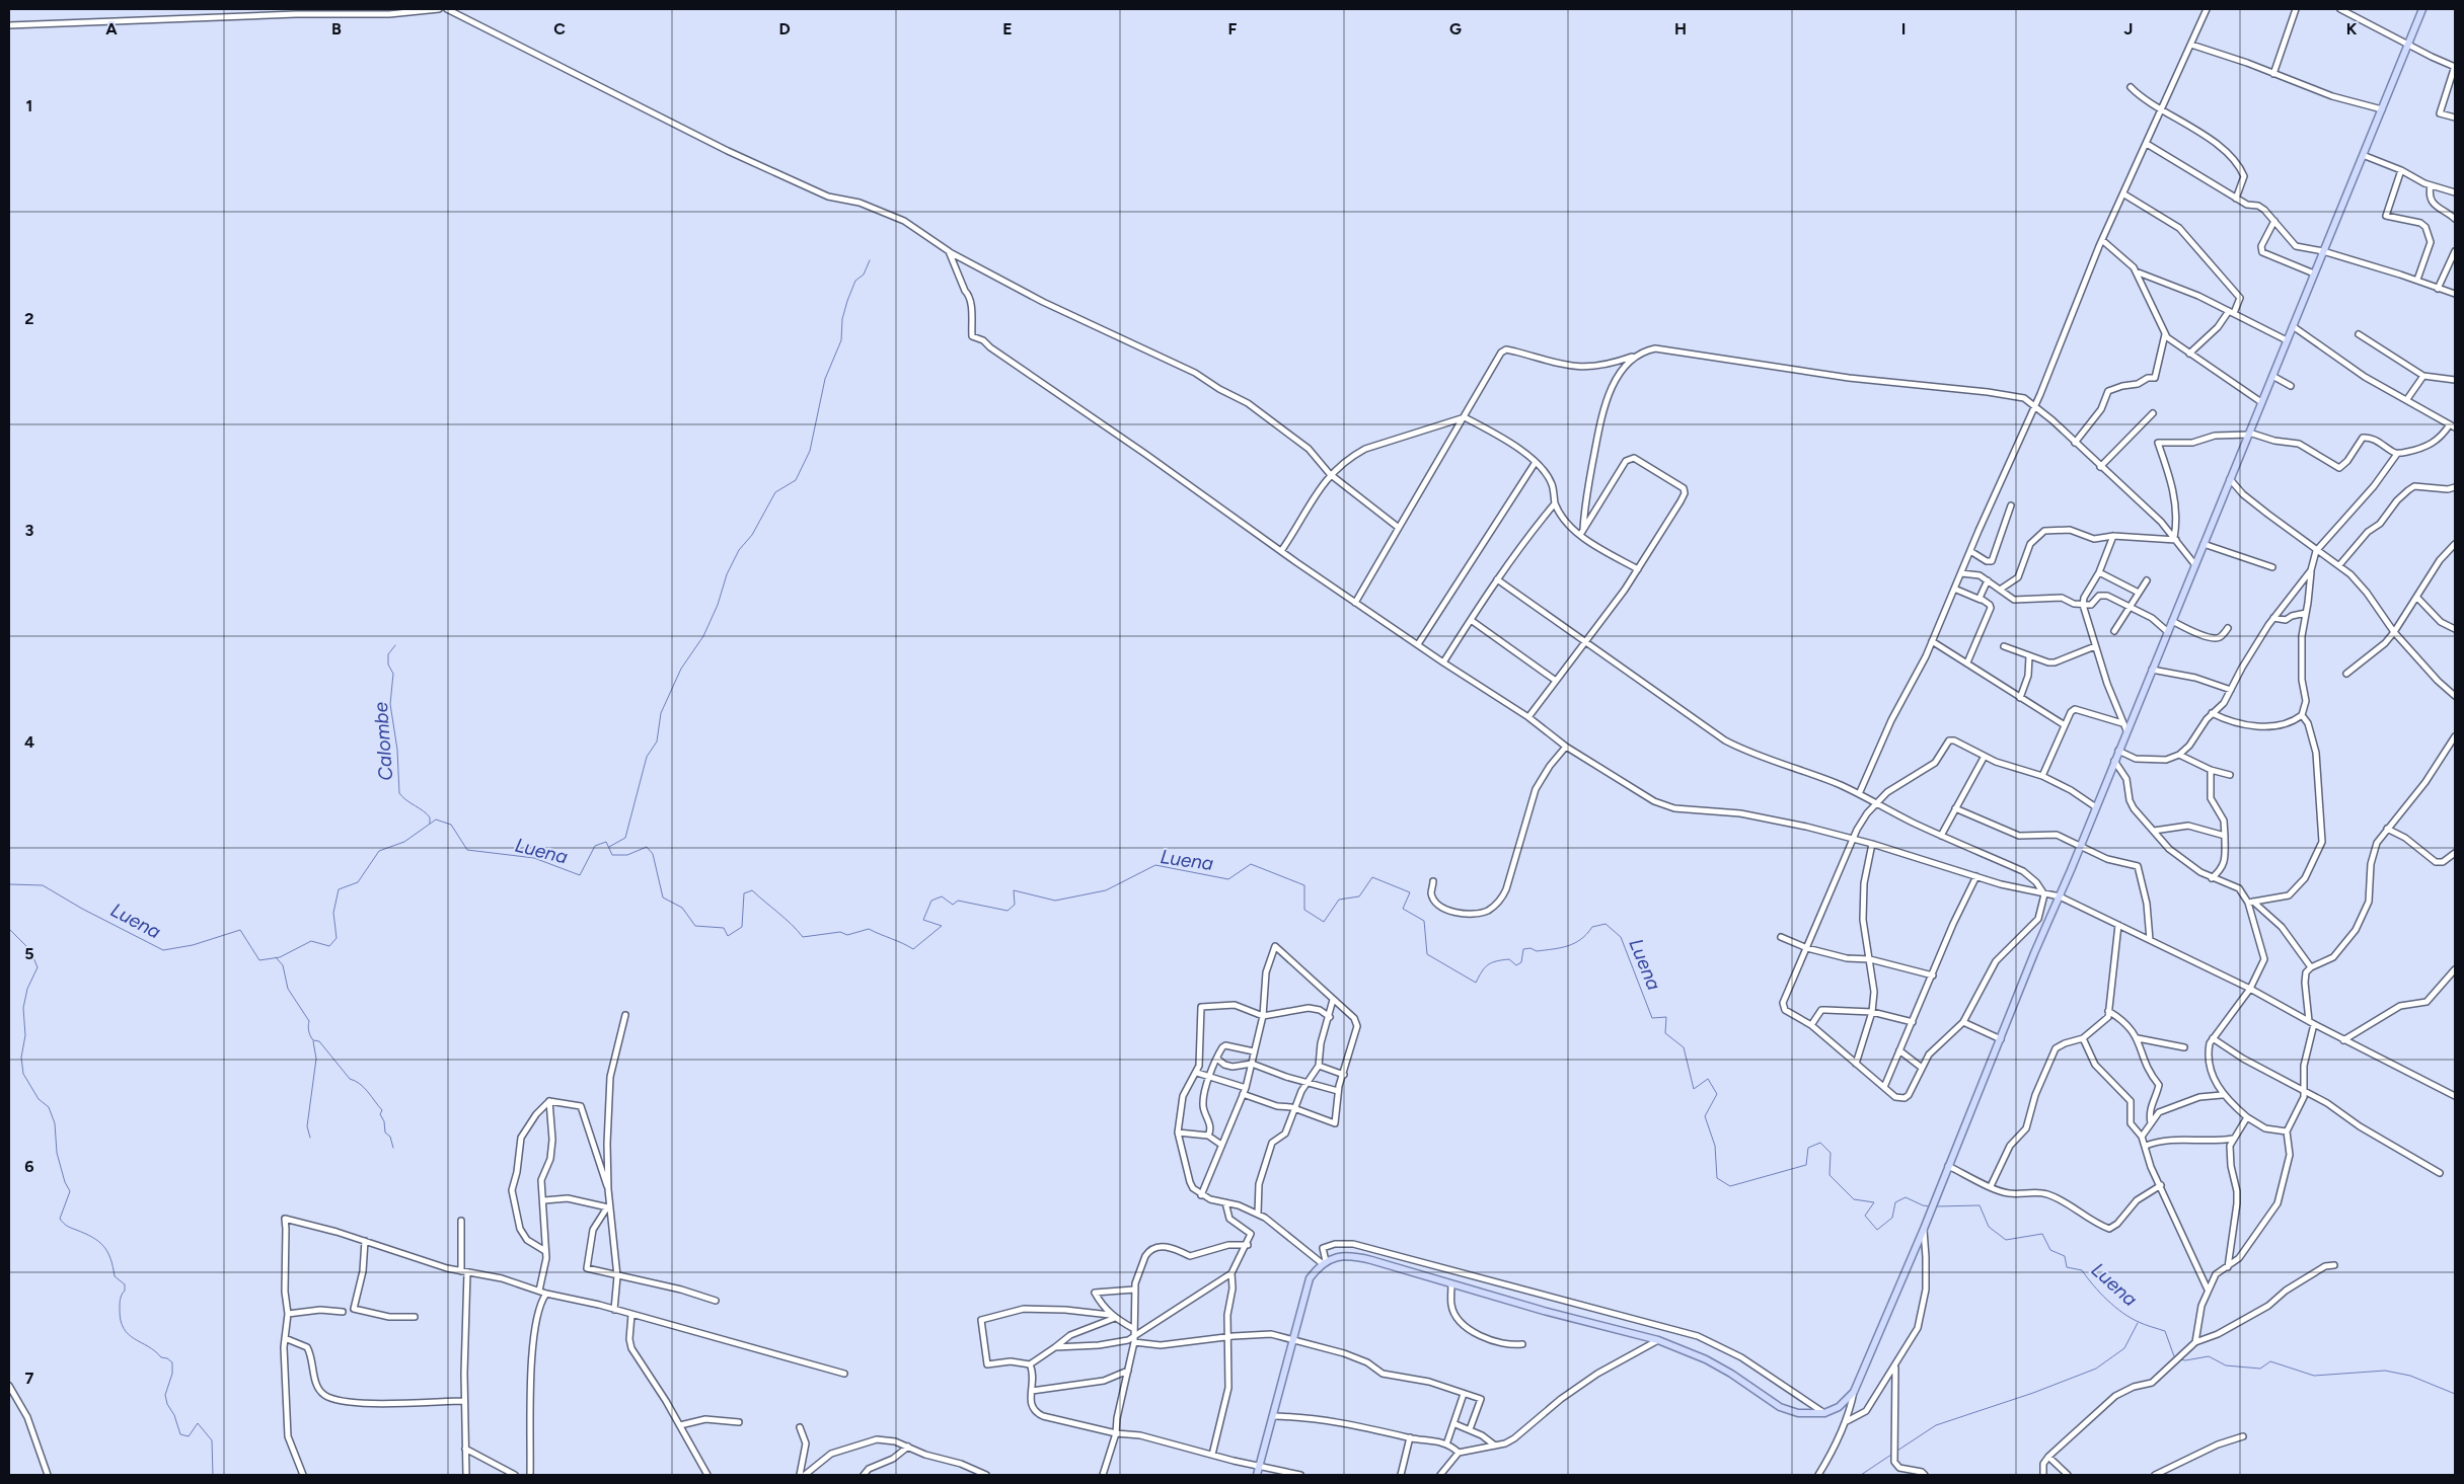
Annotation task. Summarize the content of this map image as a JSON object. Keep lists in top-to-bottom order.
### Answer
{
  "water": ["Calombe", "Luena"],
  "grid": {
    "columns": [
      "A",
      "B",
      "C",
      "D",
      "E",
      "F",
      "G",
      "H",
      "I",
      "J",
      "K"
    ],
    "rows": [
      "1",
      "2",
      "3",
      "4",
      "5",
      "6",
      "7"
    ]
  }
}
